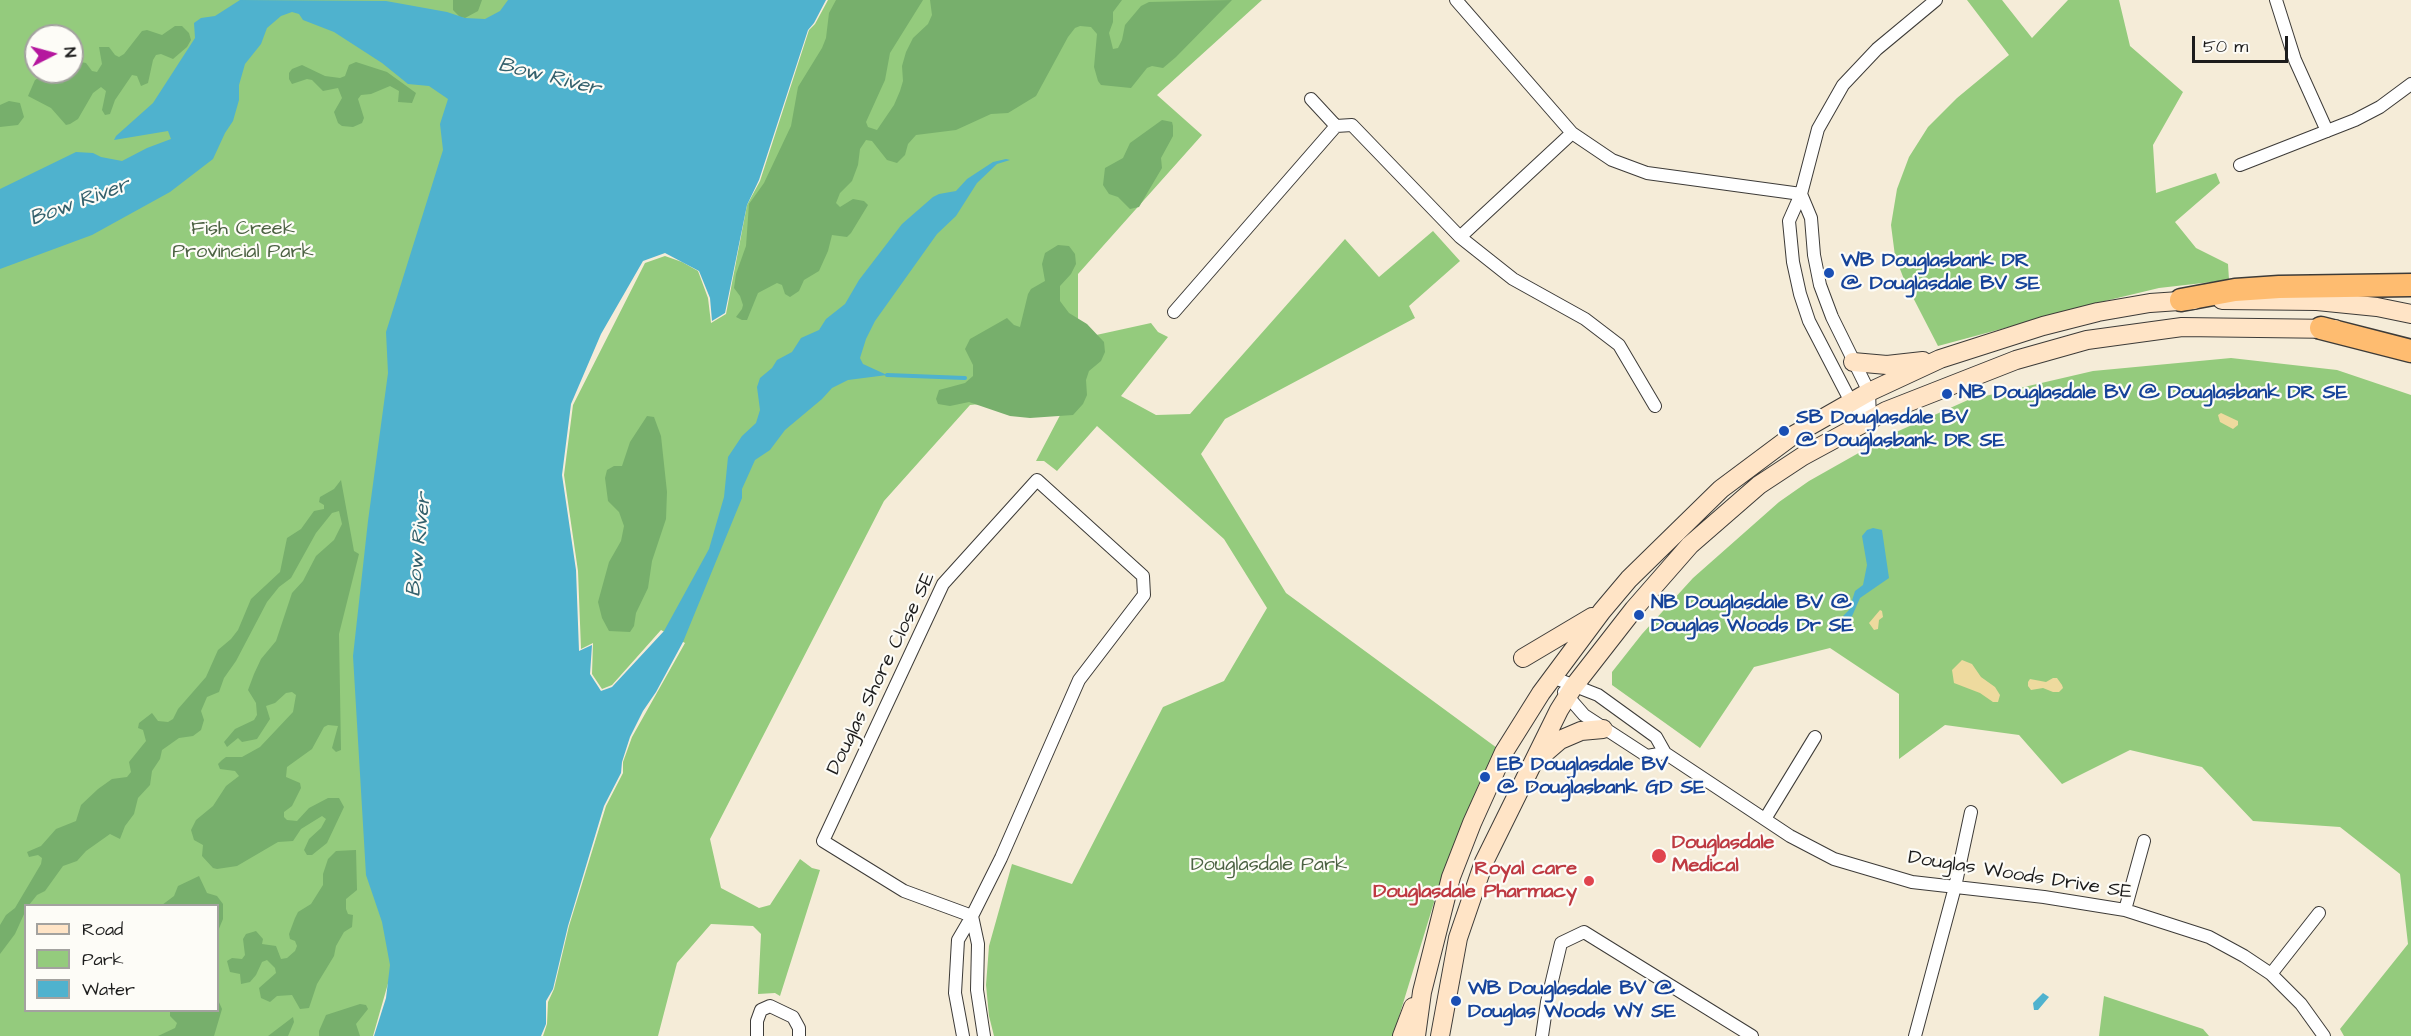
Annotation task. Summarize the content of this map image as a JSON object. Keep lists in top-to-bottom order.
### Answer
{
  "streets": {
    "street": ["Douglas Shore Close SE", "Douglas Woods Drive SE"]
  },
  "water": ["Bow River"],
  "parks": ["Fish Creek Provincial Park", "Douglasdale Park"],
  "places": [
    "WB Douglasbank DR @ Douglasdale BV SE",
    "NB Douglasdale BV @ Douglasbank DR SE",
    "SB Douglasdale BV @ Douglasbank DR SE",
    "NB Douglasdale BV @ Douglas Woods Dr SE",
    "EB Douglasdale BV @ Douglasbank GD SE",
    "Douglasdale Medical",
    "Royal care Douglasdale Pharmacy",
    "WB Douglasdale BV @ Douglas Woods WY SE"
  ],
  "legend": ["Road", "Park", "Water"],
  "scale_bar": "50 m",
  "north": "right"
}
